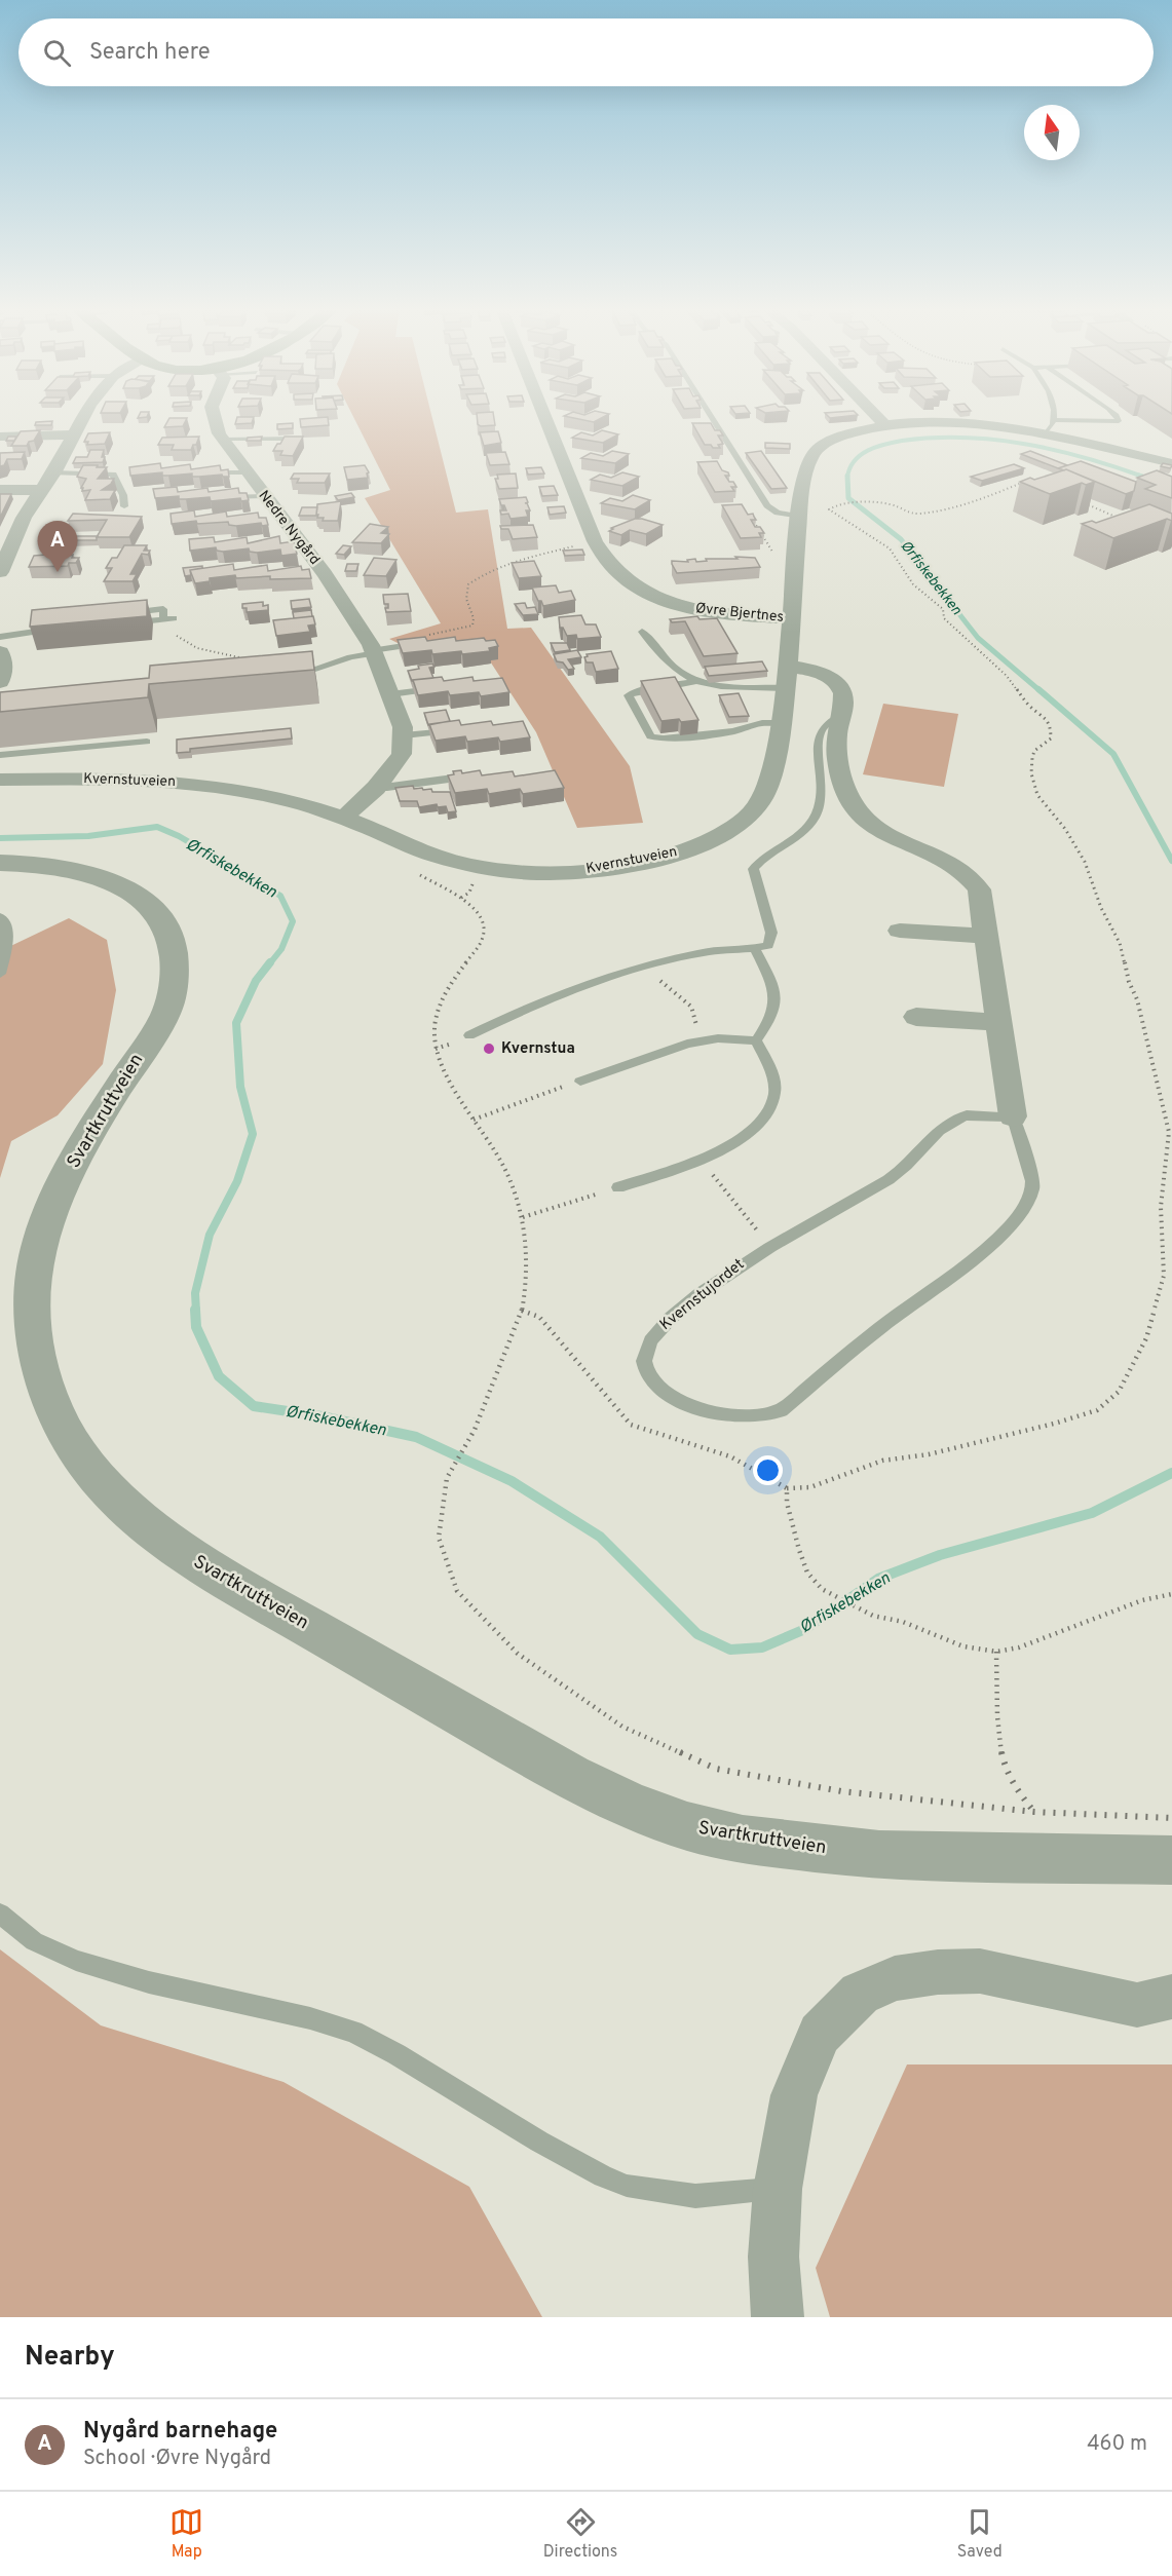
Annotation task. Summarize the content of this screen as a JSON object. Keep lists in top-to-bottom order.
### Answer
{
  "streets": {
    "street": [
      "Nedre Nygård",
      "Øvre Bjertnes",
      "Kvernstuveien",
      "Svartkruttveien",
      "Kvernstujordet"
    ]
  },
  "crossings": [
    ["Øvre Bjertnes", "Kvernstuveien"]
  ],
  "water": ["Ørfiskebekken"],
  "places": ["Kvernstua"],
  "north": "top",
  "page": {
    "search": "Search here",
    "pins": "A",
    "heading": "Nearby",
    "list": [
      {
        "mark": "A",
        "name": "Nygård barnehage",
        "note": "School · Øvre Nygård",
        "value": "460 m"
      }
    ],
    "nav": ["Map", "Directions", "Saved"]
  }
}
